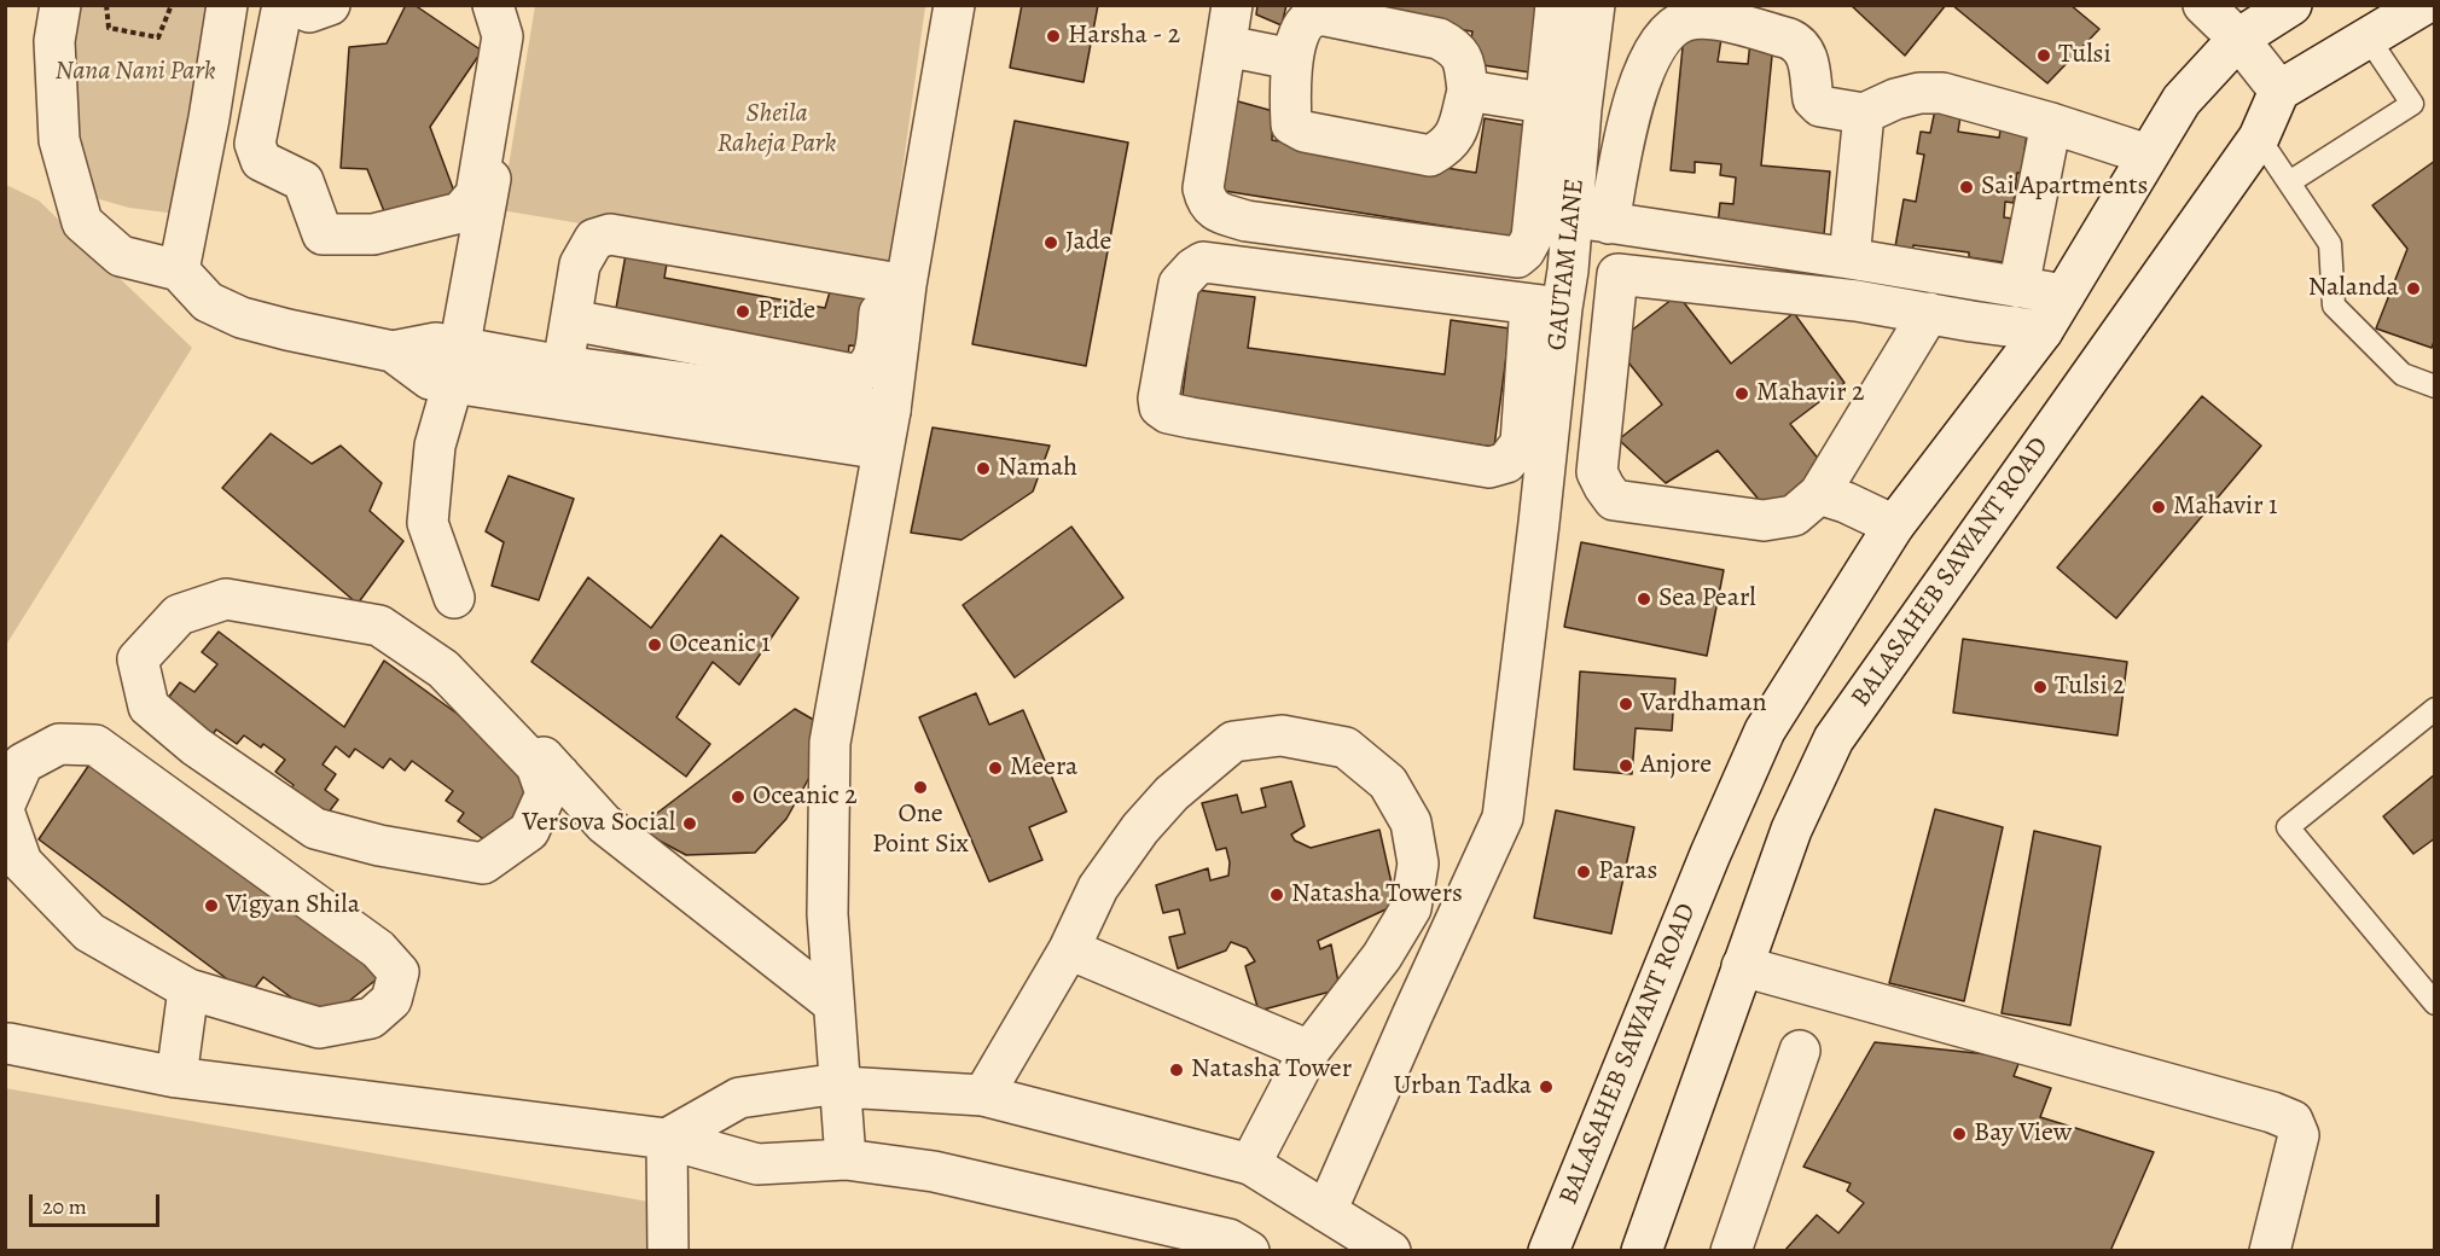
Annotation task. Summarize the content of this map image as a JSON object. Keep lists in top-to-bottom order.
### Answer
{
  "streets": {
    "street": ["GAUTAM LANE", "BALASAHEB SAWANT ROAD"]
  },
  "parks": ["Nana Nani Park", "Sheila Raheja Park"],
  "places": [
    "Harsha - 2",
    "Tulsi",
    "Sai Apartments",
    "Jade",
    "Nalanda",
    "Pride",
    "Mahavir 2",
    "Namah",
    "Mahavir 1",
    "Sea Pearl",
    "Oceanic 1",
    "Tulsi 2",
    "Vardhaman",
    "Anjore",
    "Meera",
    "One Point Six",
    "Oceanic 2",
    "Versova Social",
    "Paras",
    "Natasha Towers",
    "Vigyan Shila",
    "Natasha Tower",
    "Urban Tadka",
    "Bay View"
  ],
  "scale_bar": "20 m"
}
